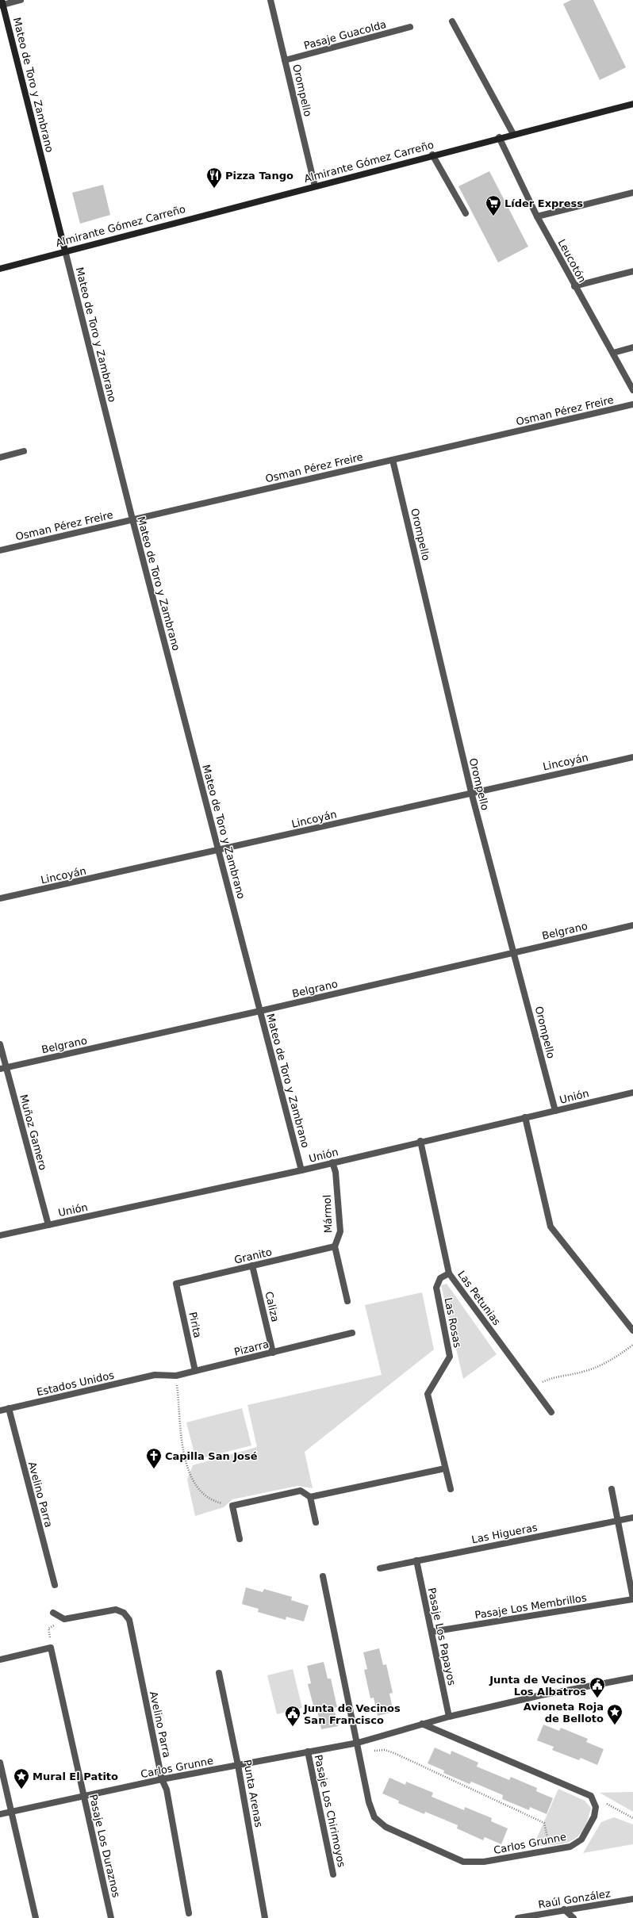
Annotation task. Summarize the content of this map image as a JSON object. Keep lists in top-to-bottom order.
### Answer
{
  "streets": {
    "street": [
      "Pasaje Guacolda",
      "Mateo de Toro y Zambrano",
      "Orompello",
      "Almirante Gómez Carreño",
      "Leucotón",
      "Osman Pérez Freire",
      "Lincoyán",
      "Belgrano",
      "Unión",
      "Muñoz Gamero",
      "Mármol",
      "Granito",
      "Las Petunias",
      "Caliza",
      "Las Rosas",
      "Pirita",
      "Pizarra",
      "Estados Unidos",
      "Avelino Parra",
      "Las Higueras",
      "Pasaje Los Membrillos",
      "Pasaje Los Papayos",
      "Carlos Grunne",
      "Punta Arenas",
      "Pasaje Los Chirimoyos",
      "Pasaje Los Duraznos",
      "Raúl González"
    ]
  },
  "crossings": [
    ["Pasaje Guacolda", "Orompello"],
    ["Mateo de Toro y Zambrano", "Almirante Gómez Carreño"],
    ["Mateo de Toro y Zambrano", "Osman Pérez Freire"],
    ["Mateo de Toro y Zambrano", "Lincoyán"],
    ["Mateo de Toro y Zambrano", "Belgrano"],
    ["Mateo de Toro y Zambrano", "Unión"],
    ["Orompello", "Almirante Gómez Carreño"],
    ["Orompello", "Osman Pérez Freire"],
    ["Orompello", "Lincoyán"],
    ["Orompello", "Belgrano"],
    ["Orompello", "Unión"],
    ["Almirante Gómez Carreño", "Leucotón"],
    ["Belgrano", "Muñoz Gamero"],
    ["Unión", "Muñoz Gamero"],
    ["Unión", "Mármol"],
    ["Unión", "Las Petunias"],
    ["Mármol", "Granito"],
    ["Granito", "Caliza"],
    ["Granito", "Pirita"],
    ["Las Petunias", "Las Rosas"],
    ["Caliza", "Pizarra"],
    ["Pirita", "Pizarra"],
    ["Pizarra", "Estados Unidos"],
    ["Estados Unidos", "Avelino Parra"],
    ["Avelino Parra", "Carlos Grunne"],
    ["Las Higueras", "Pasaje Los Papayos"],
    ["Pasaje Los Membrillos", "Pasaje Los Papayos"],
    ["Pasaje Los Papayos", "Carlos Grunne"],
    ["Carlos Grunne", "Punta Arenas"],
    ["Carlos Grunne", "Pasaje Los Chirimoyos"],
    ["Carlos Grunne", "Pasaje Los Duraznos"]
  ],
  "places": {
    "restaurant": ["Pizza Tango"],
    "supermarket": ["Líder Express"],
    "church": ["Capilla San José"],
    "public building": ["Junta de Vecinos Los Albatros", "Junta de Vecinos San Francisco"],
    "place": ["Avioneta Roja de Belloto", "Mural El Patito"]
  }
}
